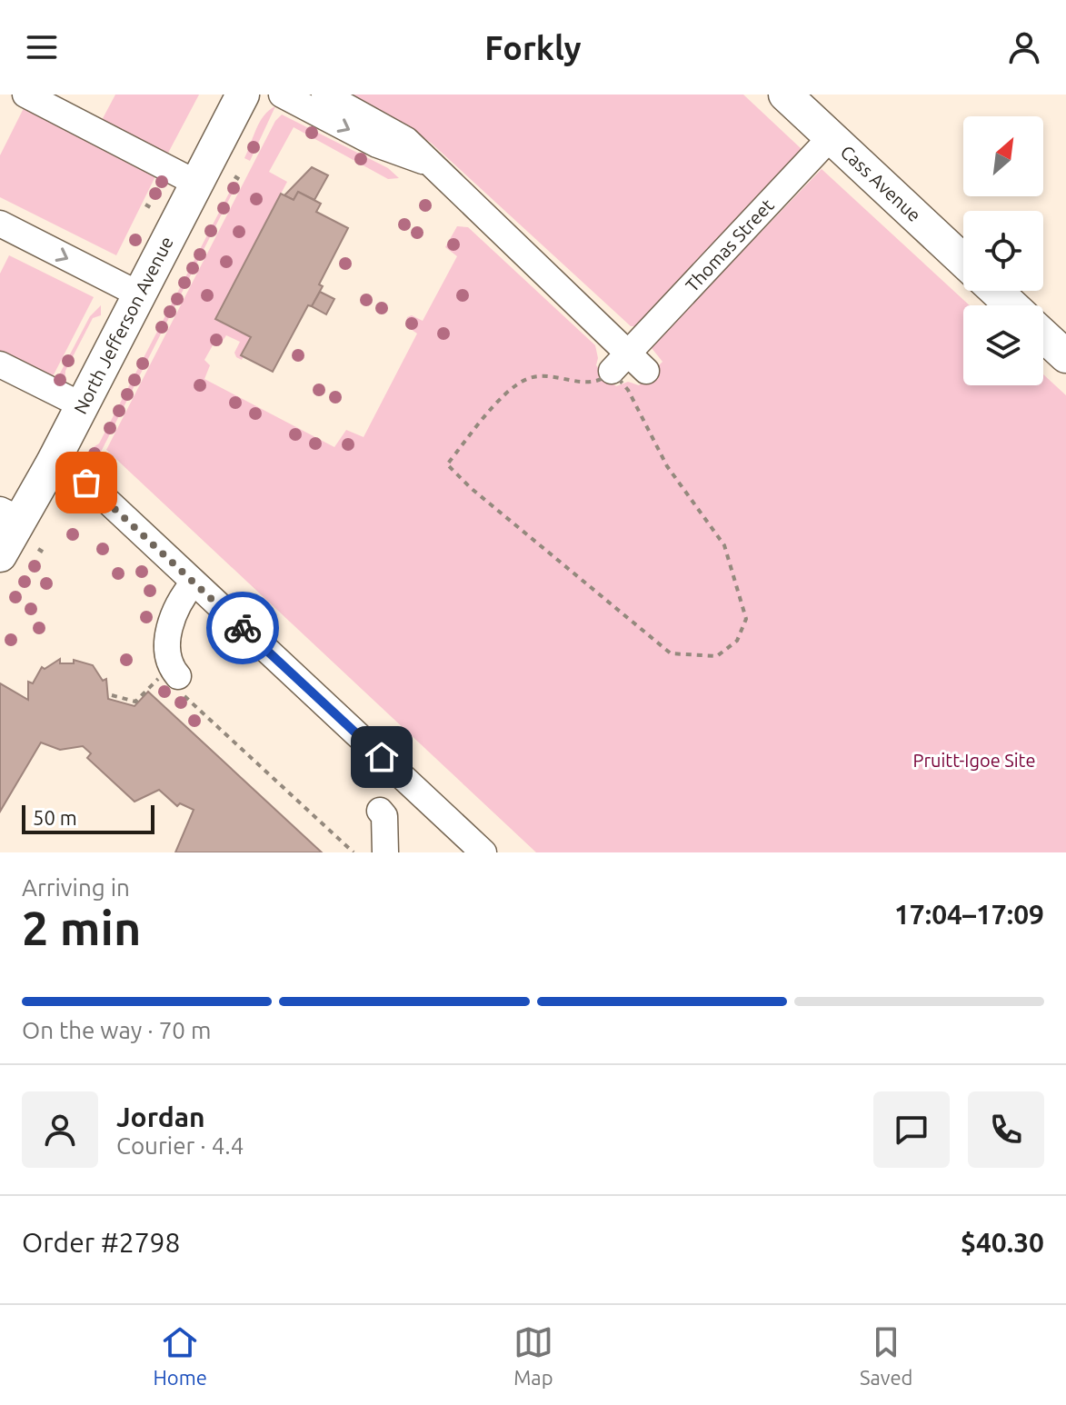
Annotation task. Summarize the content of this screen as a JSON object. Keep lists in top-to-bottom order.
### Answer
{
  "streets": {
    "main road": ["Cass Avenue", "North Jefferson Avenue"],
    "street": ["Thomas Street"]
  },
  "crossings": [
    ["Cass Avenue", "Thomas Street"]
  ],
  "parks": ["Pruitt-Igoe Site"],
  "scale_bar": "50 m",
  "north": "top right",
  "page": {
    "header": "Forkly",
    "scale": "50 m",
    "heading": ["2 min", "Arriving in", "17:04–17:09"],
    "panel": [
      "Jordan",
      "Courier · 4.4",
      "Order #2798",
      "$40.30"
    ],
    "bar": "On the way · 70 m",
    "tabs": ["Home", "Map", "Saved"]
  }
}
